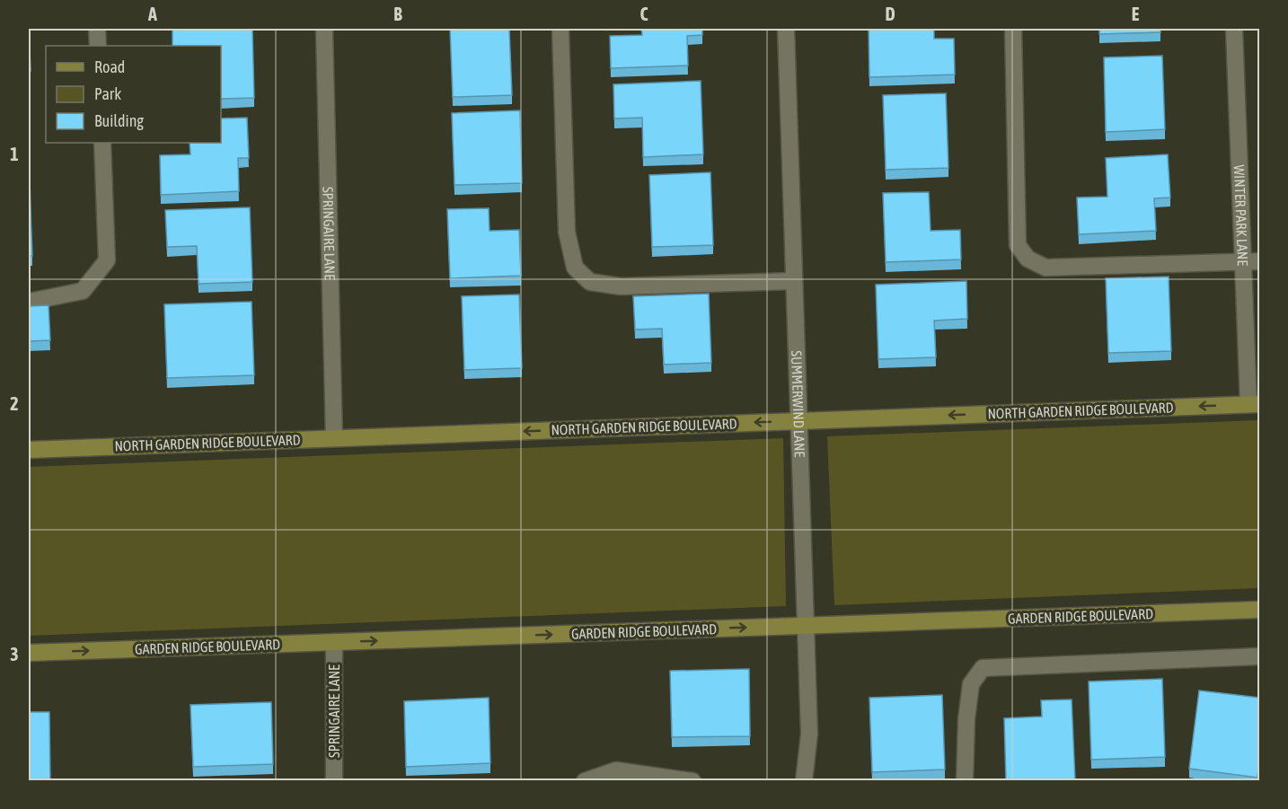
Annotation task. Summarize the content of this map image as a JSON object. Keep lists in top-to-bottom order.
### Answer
{
  "streets": {
    "main road": ["NORTH GARDEN RIDGE BOULEVARD", "GARDEN RIDGE BOULEVARD"],
    "street": ["WINTER PARK LANE", "SPRINGAIRE LANE", "SUMMERWIND LANE"]
  },
  "crossings": [
    ["WINTER PARK LANE", "NORTH GARDEN RIDGE BOULEVARD"],
    ["SPRINGAIRE LANE", "NORTH GARDEN RIDGE BOULEVARD"],
    ["SPRINGAIRE LANE", "GARDEN RIDGE BOULEVARD"],
    ["SUMMERWIND LANE", "NORTH GARDEN RIDGE BOULEVARD"],
    ["SUMMERWIND LANE", "GARDEN RIDGE BOULEVARD"]
  ],
  "one_way": ["NORTH GARDEN RIDGE BOULEVARD", "GARDEN RIDGE BOULEVARD"],
  "legend": ["Road", "Park", "Building"],
  "grid": {
    "columns": [
      "A",
      "B",
      "C",
      "D",
      "E"
    ],
    "rows": ["1", "2", "3"]
  }
}
